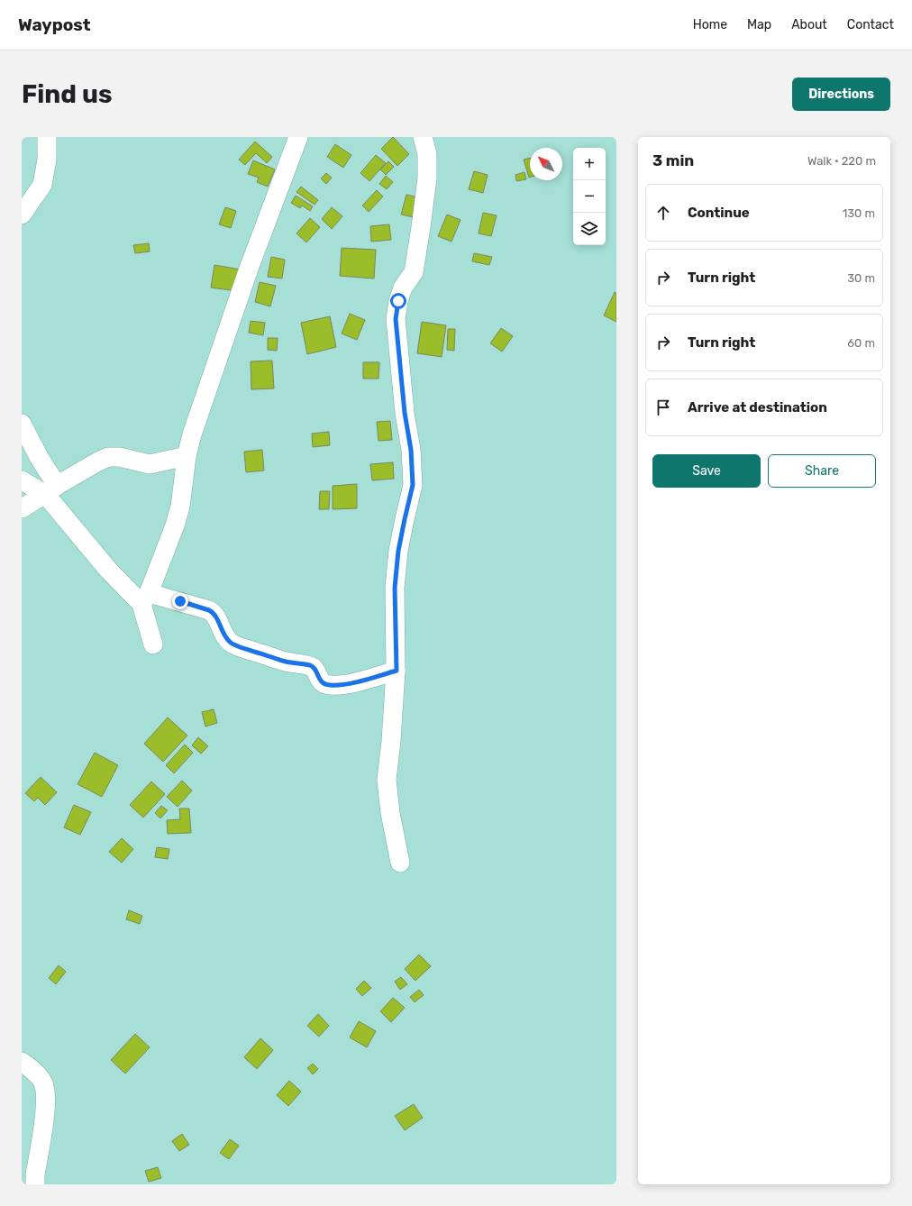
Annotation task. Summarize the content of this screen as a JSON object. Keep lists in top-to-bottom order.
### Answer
{
  "north": "top left",
  "page": {
    "header": "Waypost",
    "nav": [
      "Home",
      "Map",
      "About",
      "Contact"
    ],
    "buttons": [
      "Directions",
      ["Save", "Share"]
    ],
    "title": "Find us",
    "heading": ["3 min", "Walk · 220 m"],
    "map_buttons": ["+", "−"],
    "list": [
      ["Continue", "130 m"],
      ["Turn right", "30 m"],
      ["Turn right", "60 m"],
      "Arrive at destination"
    ]
  }
}
